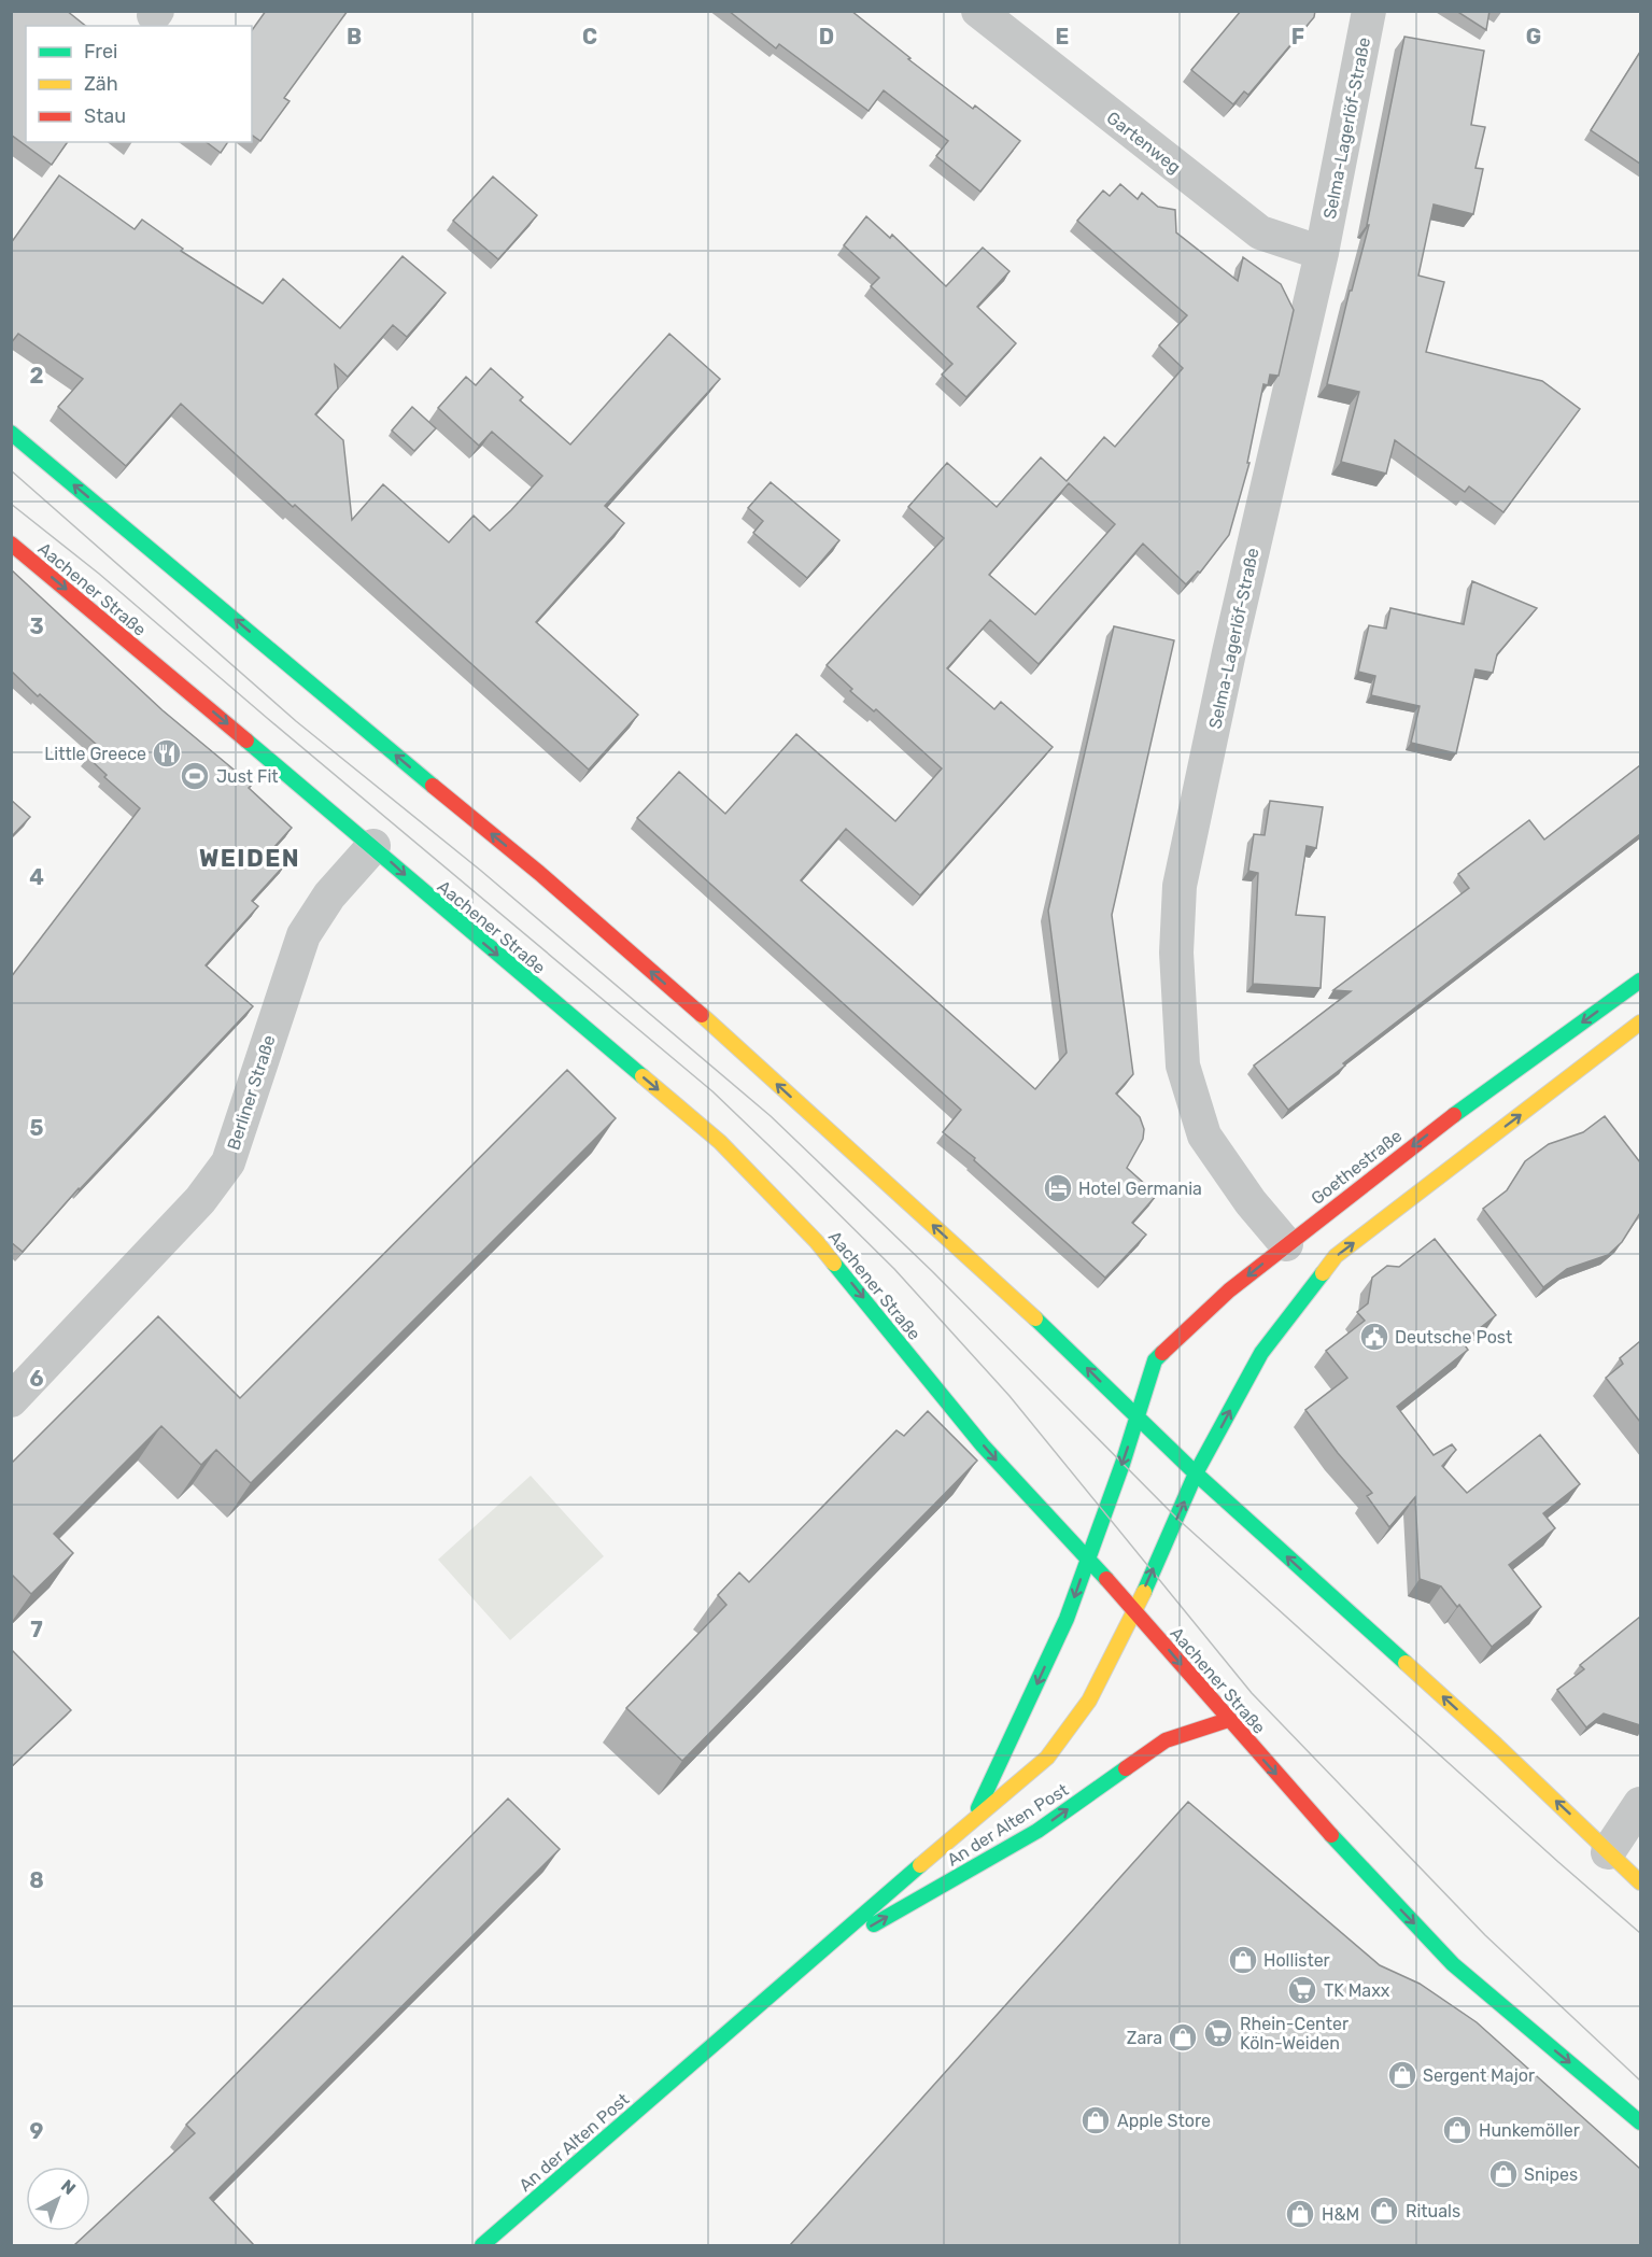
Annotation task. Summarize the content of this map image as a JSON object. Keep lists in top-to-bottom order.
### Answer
{
  "streets": {
    "main road": ["Aachener Straße", "Goethestraße", "An der Alten Post"],
    "street": ["Selma-Lagerlöf-Straße", "Gartenweg", "Berliner Straße"]
  },
  "crossings": [
    ["Selma-Lagerlöf-Straße", "Gartenweg"],
    ["Selma-Lagerlöf-Straße", "Goethestraße"],
    ["Aachener Straße", "Berliner Straße"],
    ["Aachener Straße", "An der Alten Post"],
    ["Goethestraße", "An der Alten Post"]
  ],
  "districts": ["WEIDEN"],
  "places": {
    "restaurant": ["Little Greece"],
    "sports": ["Just Fit"],
    "hotel": ["Hotel Germania"],
    "public building": ["Deutsche Post"],
    "shop": [
      "Hollister",
      "Zara",
      "Sergent Major",
      "Apple Store",
      "Hunkemöller",
      "Snipes",
      "Rituals",
      "H&M"
    ],
    "supermarket": ["TK Maxx", "Rhein-Center Köln-Weiden"]
  },
  "legend": ["Frei", "Zäh", "Stau"],
  "north": "top right",
  "grid": {
    "columns": [
      "B",
      "C",
      "D",
      "E",
      "F",
      "G"
    ],
    "rows": [
      "2",
      "3",
      "4",
      "5",
      "6",
      "7",
      "8",
      "9"
    ]
  }
}
